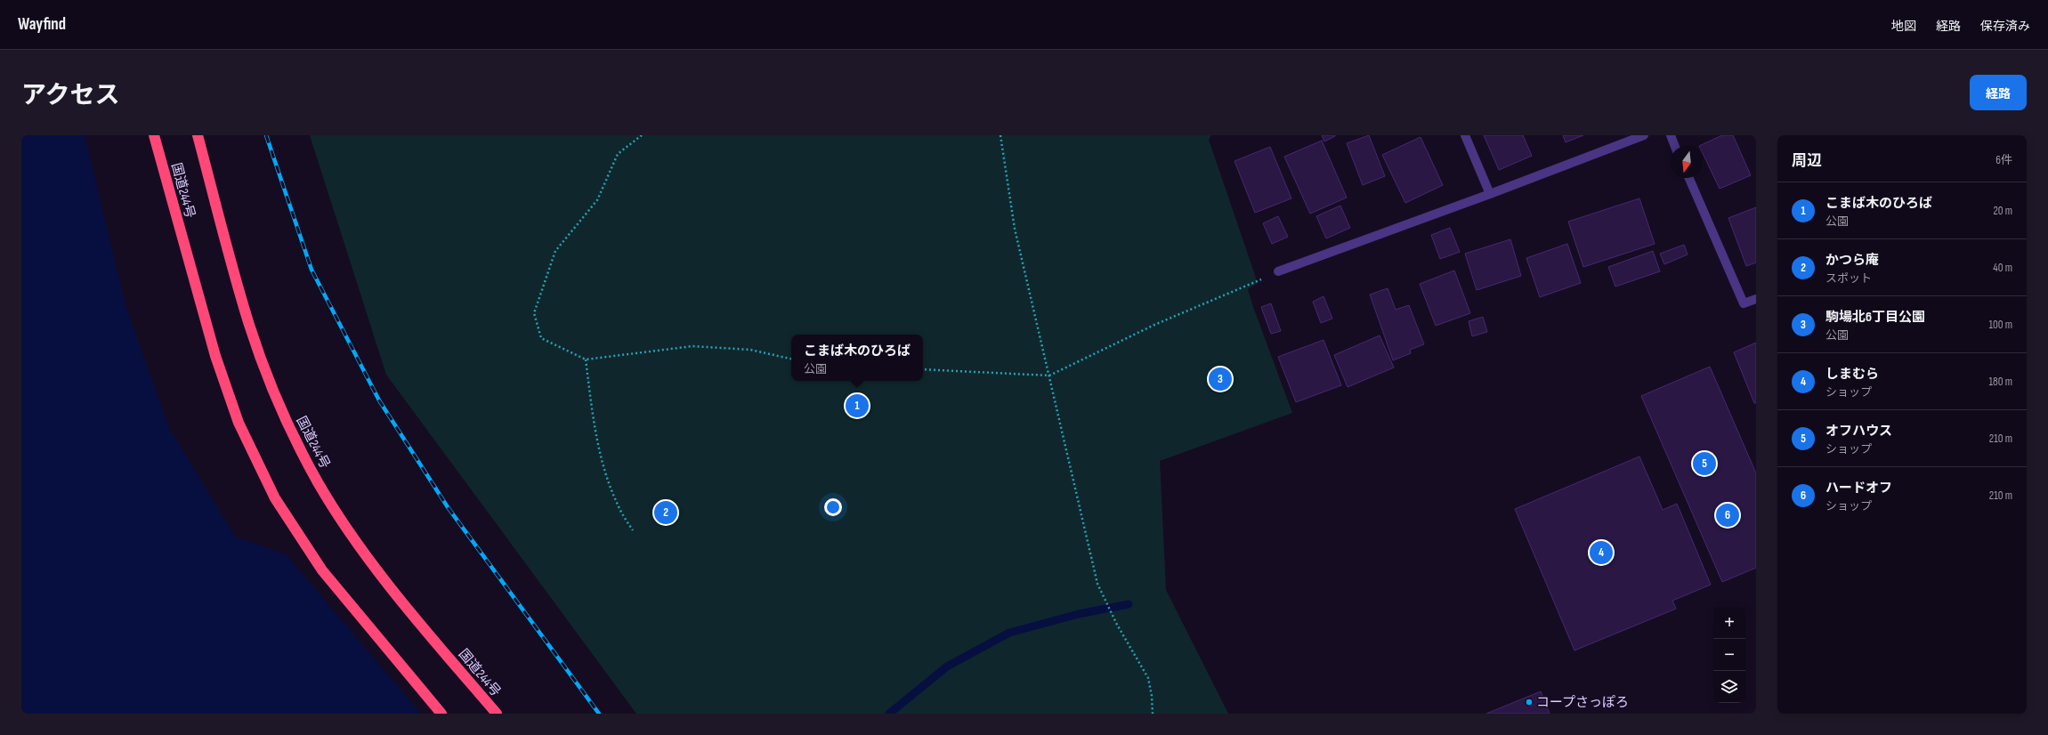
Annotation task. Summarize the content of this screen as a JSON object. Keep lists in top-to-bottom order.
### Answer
{
  "streets": {
    "highway": ["国道244号"]
  },
  "places": ["コープさっぽろ"],
  "north": "bottom",
  "page": {
    "header": "Wayfind",
    "nav": ["地図", "経路", "保存済み"],
    "title": "アクセス",
    "buttons": "経路",
    "heading": ["周辺", "6件"],
    "list": [
      {
        "mark": "1",
        "name": "こまば木のひろば",
        "note": "公園",
        "value": "20 m"
      },
      {
        "mark": "2",
        "name": "かつら庵",
        "note": "スポット",
        "value": "40 m"
      },
      {
        "mark": "3",
        "name": "駒場北6丁目公園",
        "note": "公園",
        "value": "100 m"
      },
      {
        "mark": "4",
        "name": "しまむら",
        "note": "ショップ",
        "value": "180 m"
      },
      {
        "mark": "5",
        "name": "オフハウス",
        "note": "ショップ",
        "value": "210 m"
      },
      {
        "mark": "6",
        "name": "ハードオフ",
        "note": "ショップ",
        "value": "210 m"
      }
    ],
    "popup": ["こまば木のひろば", "公園"],
    "pins": [
      "3",
      "1",
      "5",
      "2",
      "6",
      "4"
    ],
    "map_buttons": ["+", "−"]
  }
}
